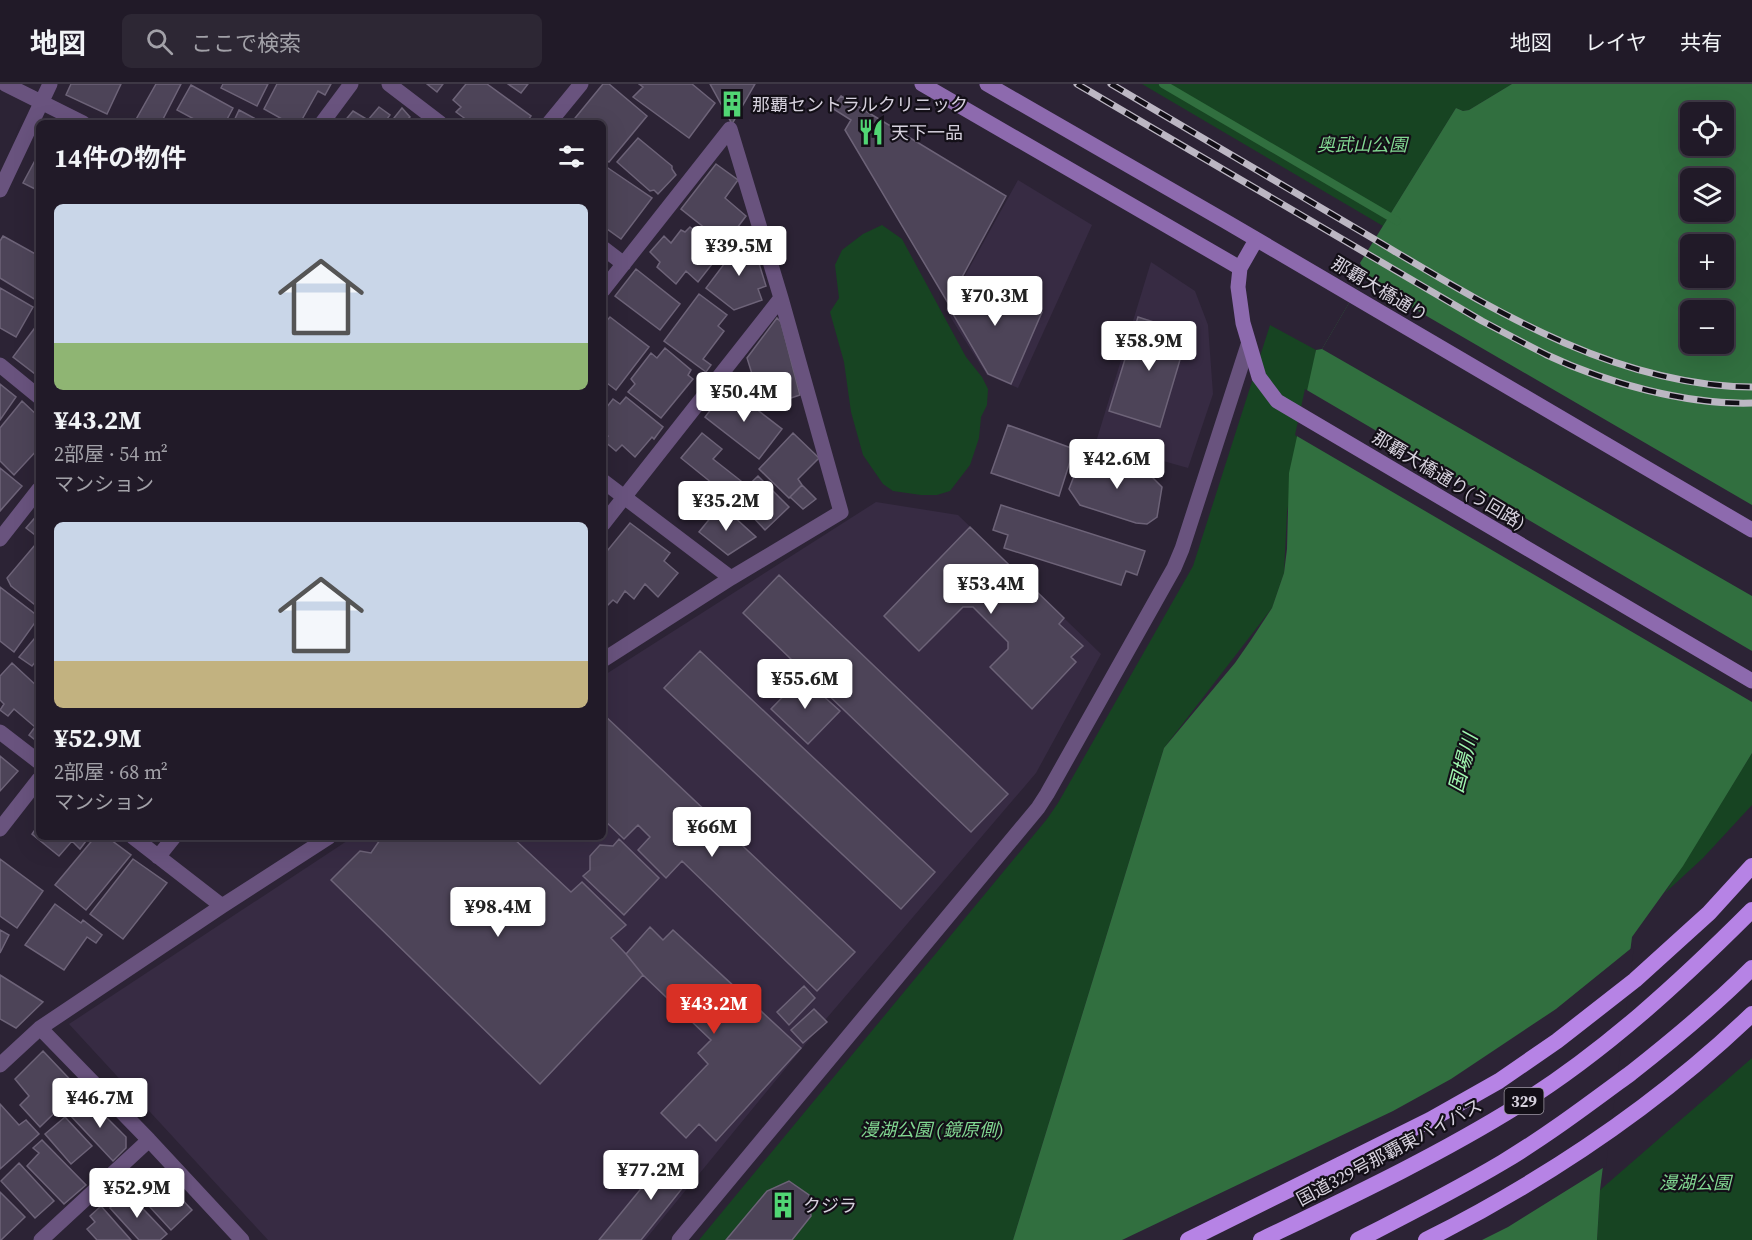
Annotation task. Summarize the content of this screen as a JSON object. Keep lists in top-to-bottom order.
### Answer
{
  "streets": {
    "highway": ["329", "国道329号那覇東バイパス"],
    "main road": ["那覇大橋通り", "那覇大橋通り(う回路)"]
  },
  "crossings": [
    ["那覇大橋通り", "那覇大橋通り(う回路)"]
  ],
  "water": ["国場川"],
  "parks": ["奥武山公園", "漫湖公園 (鏡原側)", "漫湖公園"],
  "places": {
    "building": ["那覇セントラルクリニック", "クジラ"],
    "restaurant": ["天下一品"]
  },
  "page": {
    "header": "地図",
    "search": "ここで検索",
    "nav": ["地図", "レイヤ", "共有"],
    "map_buttons": ["+", "−"],
    "heading": "14件の物件",
    "list": [
      {
        "name": "¥43.2M",
        "note": "2部屋 · 54 m² · マンション"
      },
      {
        "name": "¥52.9M",
        "note": "2部屋 · 68 m² · マンション"
      }
    ],
    "price": [
      "¥39.5M",
      "¥70.3M",
      "¥58.9M",
      "¥50.4M",
      "¥42.6M",
      "¥35.2M",
      "¥53.4M",
      "¥55.6M",
      "¥66M",
      "¥98.4M",
      "¥43.2M",
      "¥46.7M",
      "¥77.2M",
      "¥52.9M"
    ]
  }
}
